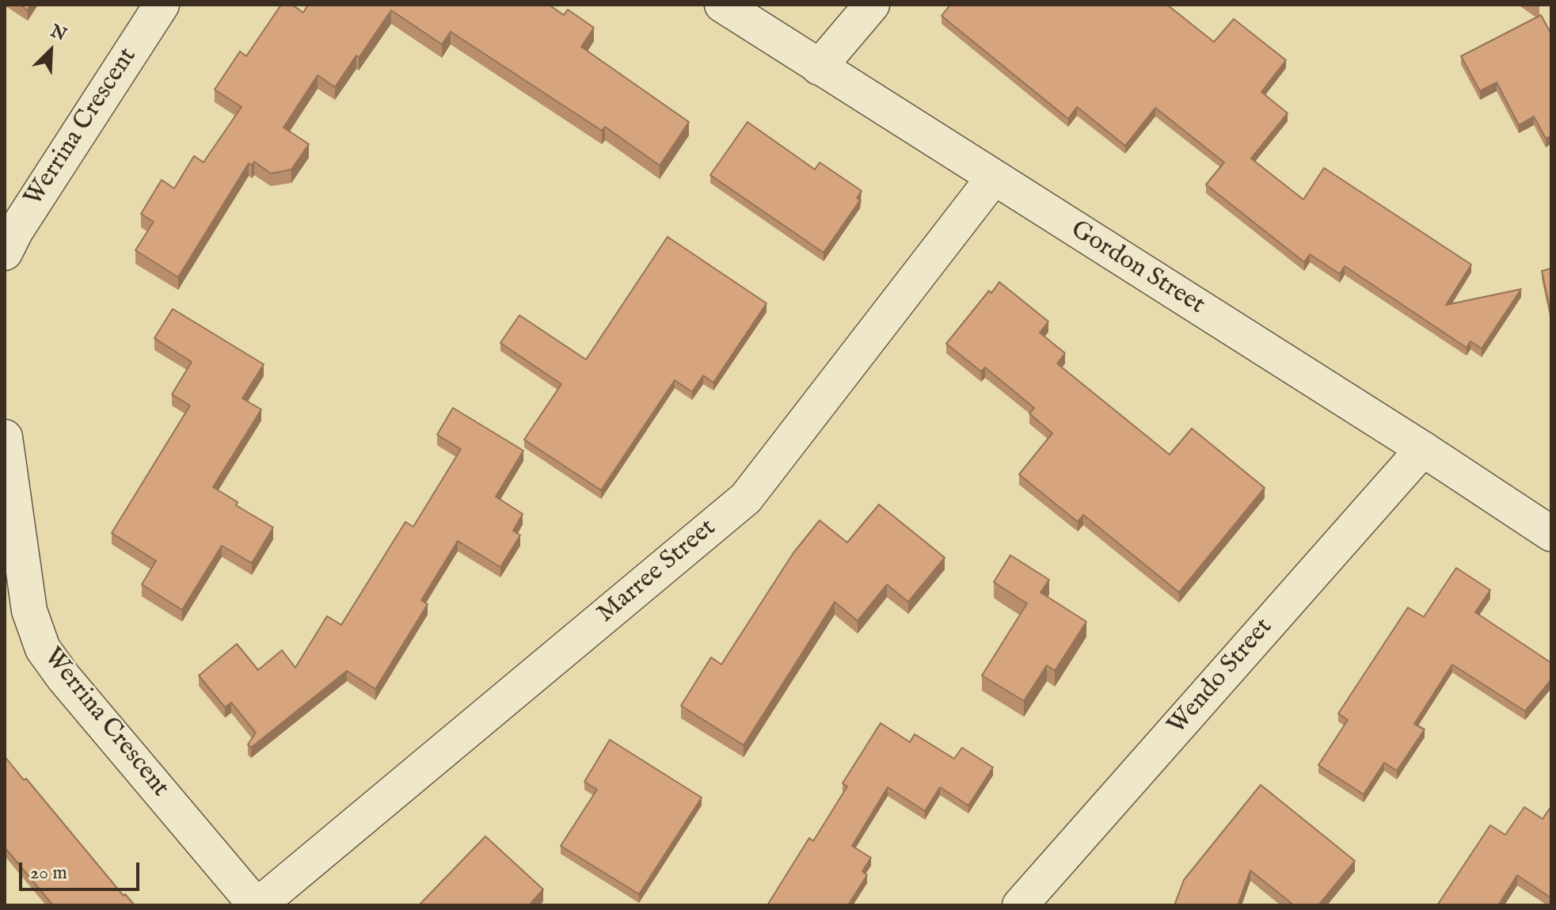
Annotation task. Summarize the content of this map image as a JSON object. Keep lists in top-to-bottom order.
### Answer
{
  "streets": {
    "street": [
      "Werrina Crescent",
      "Gordon Street",
      "Marree Street",
      "Wendo Street"
    ]
  },
  "crossings": [
    ["Werrina Crescent", "Marree Street"],
    ["Gordon Street", "Marree Street"],
    ["Gordon Street", "Wendo Street"]
  ],
  "scale_bar": "20 m",
  "north": "top right"
}
